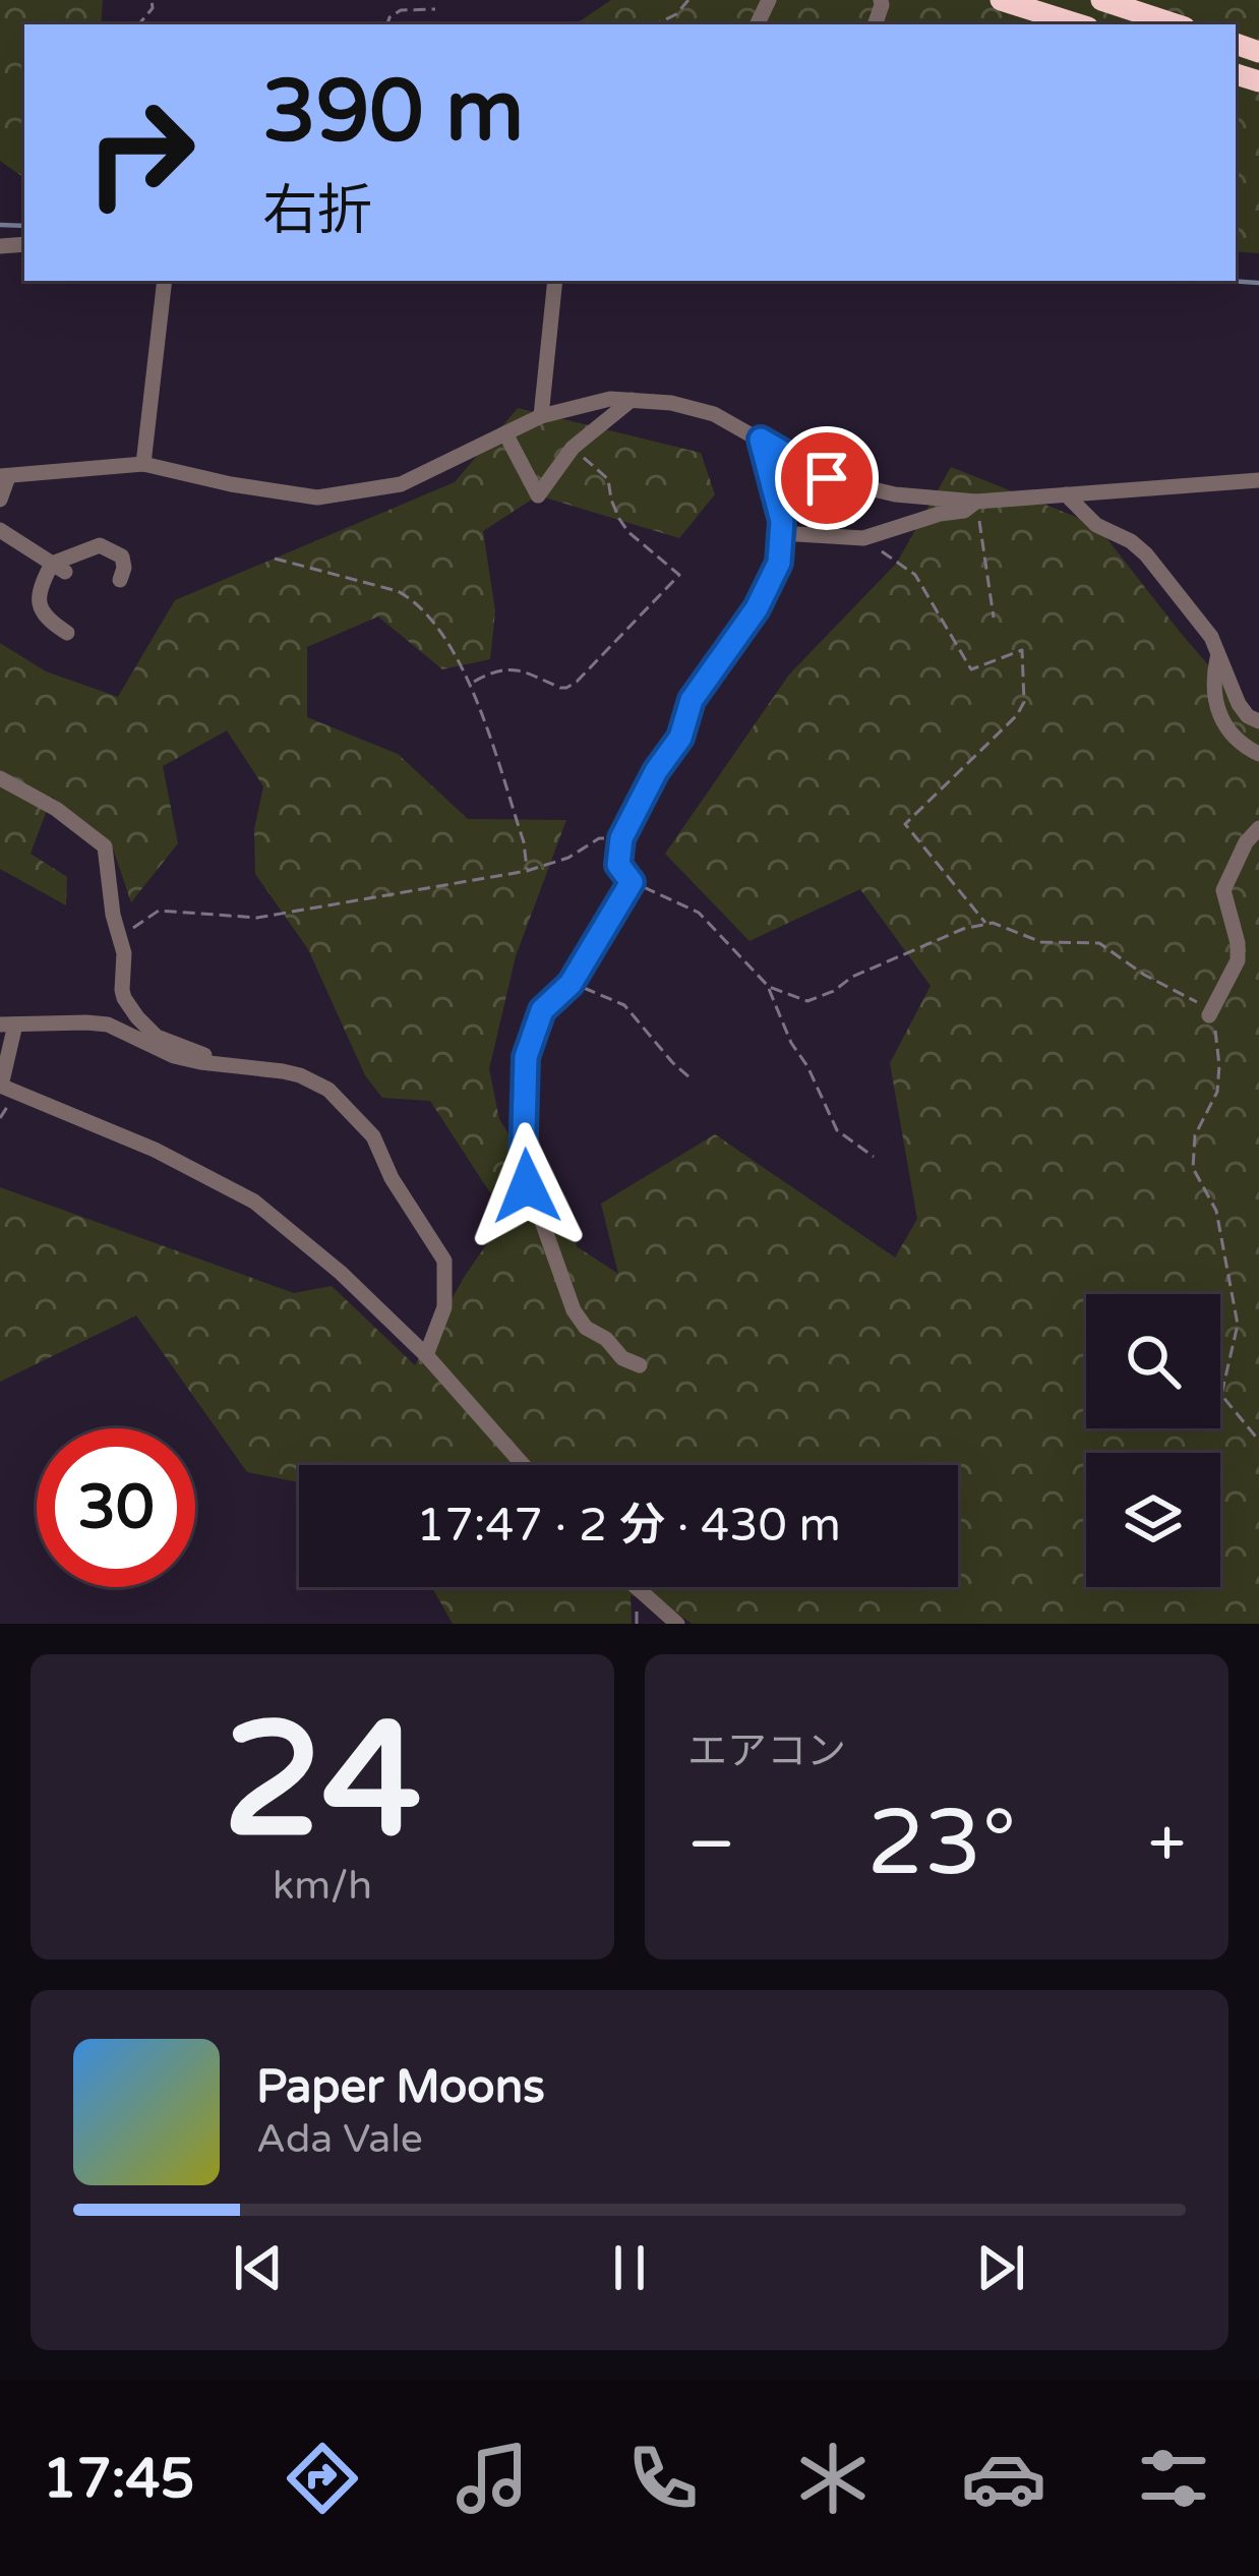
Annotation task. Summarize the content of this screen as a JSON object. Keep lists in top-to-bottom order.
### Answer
{
  "page": {
    "turn": ["390 m", "右折"],
    "limit": "30",
    "trip": "17:47 · 2 分 · 430 m",
    "tile": [
      ["24", "km/h"],
      "エアコン"
    ],
    "heat": ["−", "23°", "+"],
    "song": ["Paper Moons", "Ada Vale"],
    "tabs": "17:45"
  }
}
